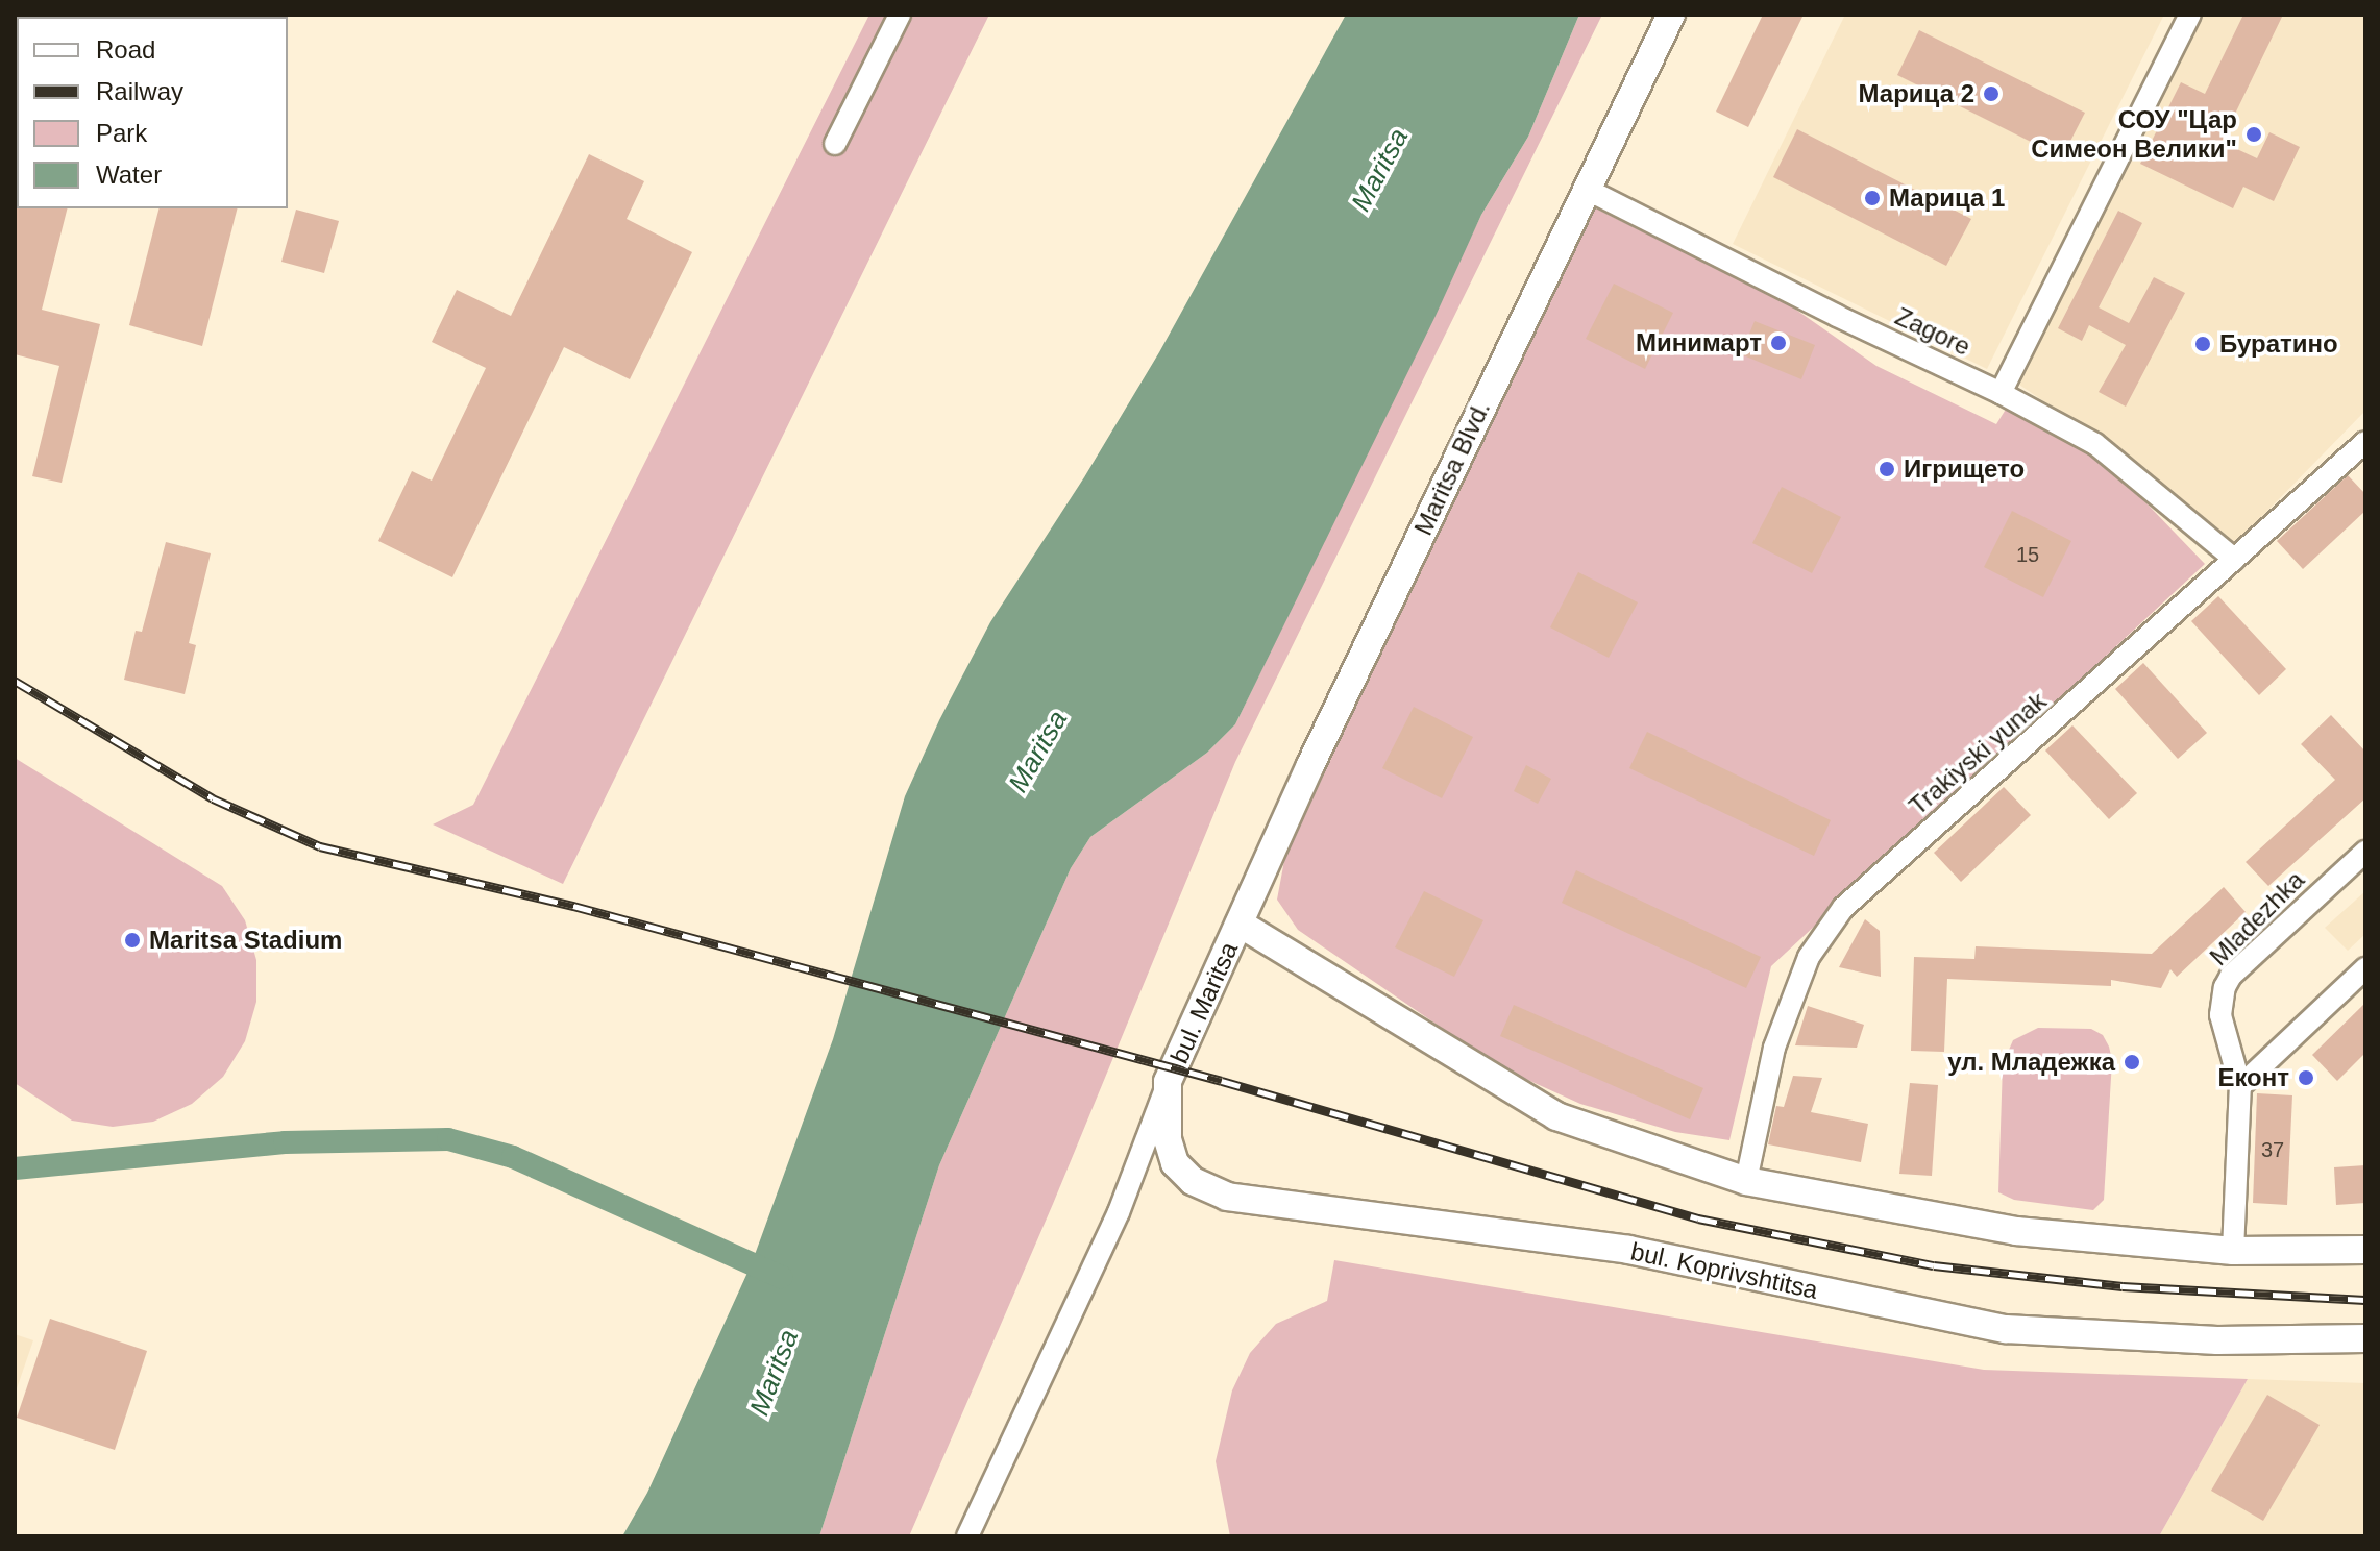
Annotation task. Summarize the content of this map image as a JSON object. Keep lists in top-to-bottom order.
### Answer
{
  "streets": {
    "main road": ["Maritsa Blvd.", "bul. Maritsa", "bul. Koprivshtitsa"],
    "street": ["Zagore", "Trakiyski yunak", "Mladezhka"]
  },
  "crossings": [
    ["Zagore", "Maritsa Blvd."],
    ["Zagore", "Trakiyski yunak"],
    ["Maritsa Blvd.", "bul. Maritsa"],
    ["bul. Maritsa", "bul. Koprivshtitsa"]
  ],
  "water": ["Maritsa"],
  "places": [
    "Марица 2",
    "СОУ \"Цар Симеон Велики\"",
    "Марица 1",
    "Минимарт",
    "Буратино",
    "Игрището",
    "Maritsa Stadium",
    "ул. Младежка",
    "Еконт"
  ],
  "house_numbers": ["15", "37"],
  "legend": [
    "Road",
    "Railway",
    "Park",
    "Water"
  ]
}
